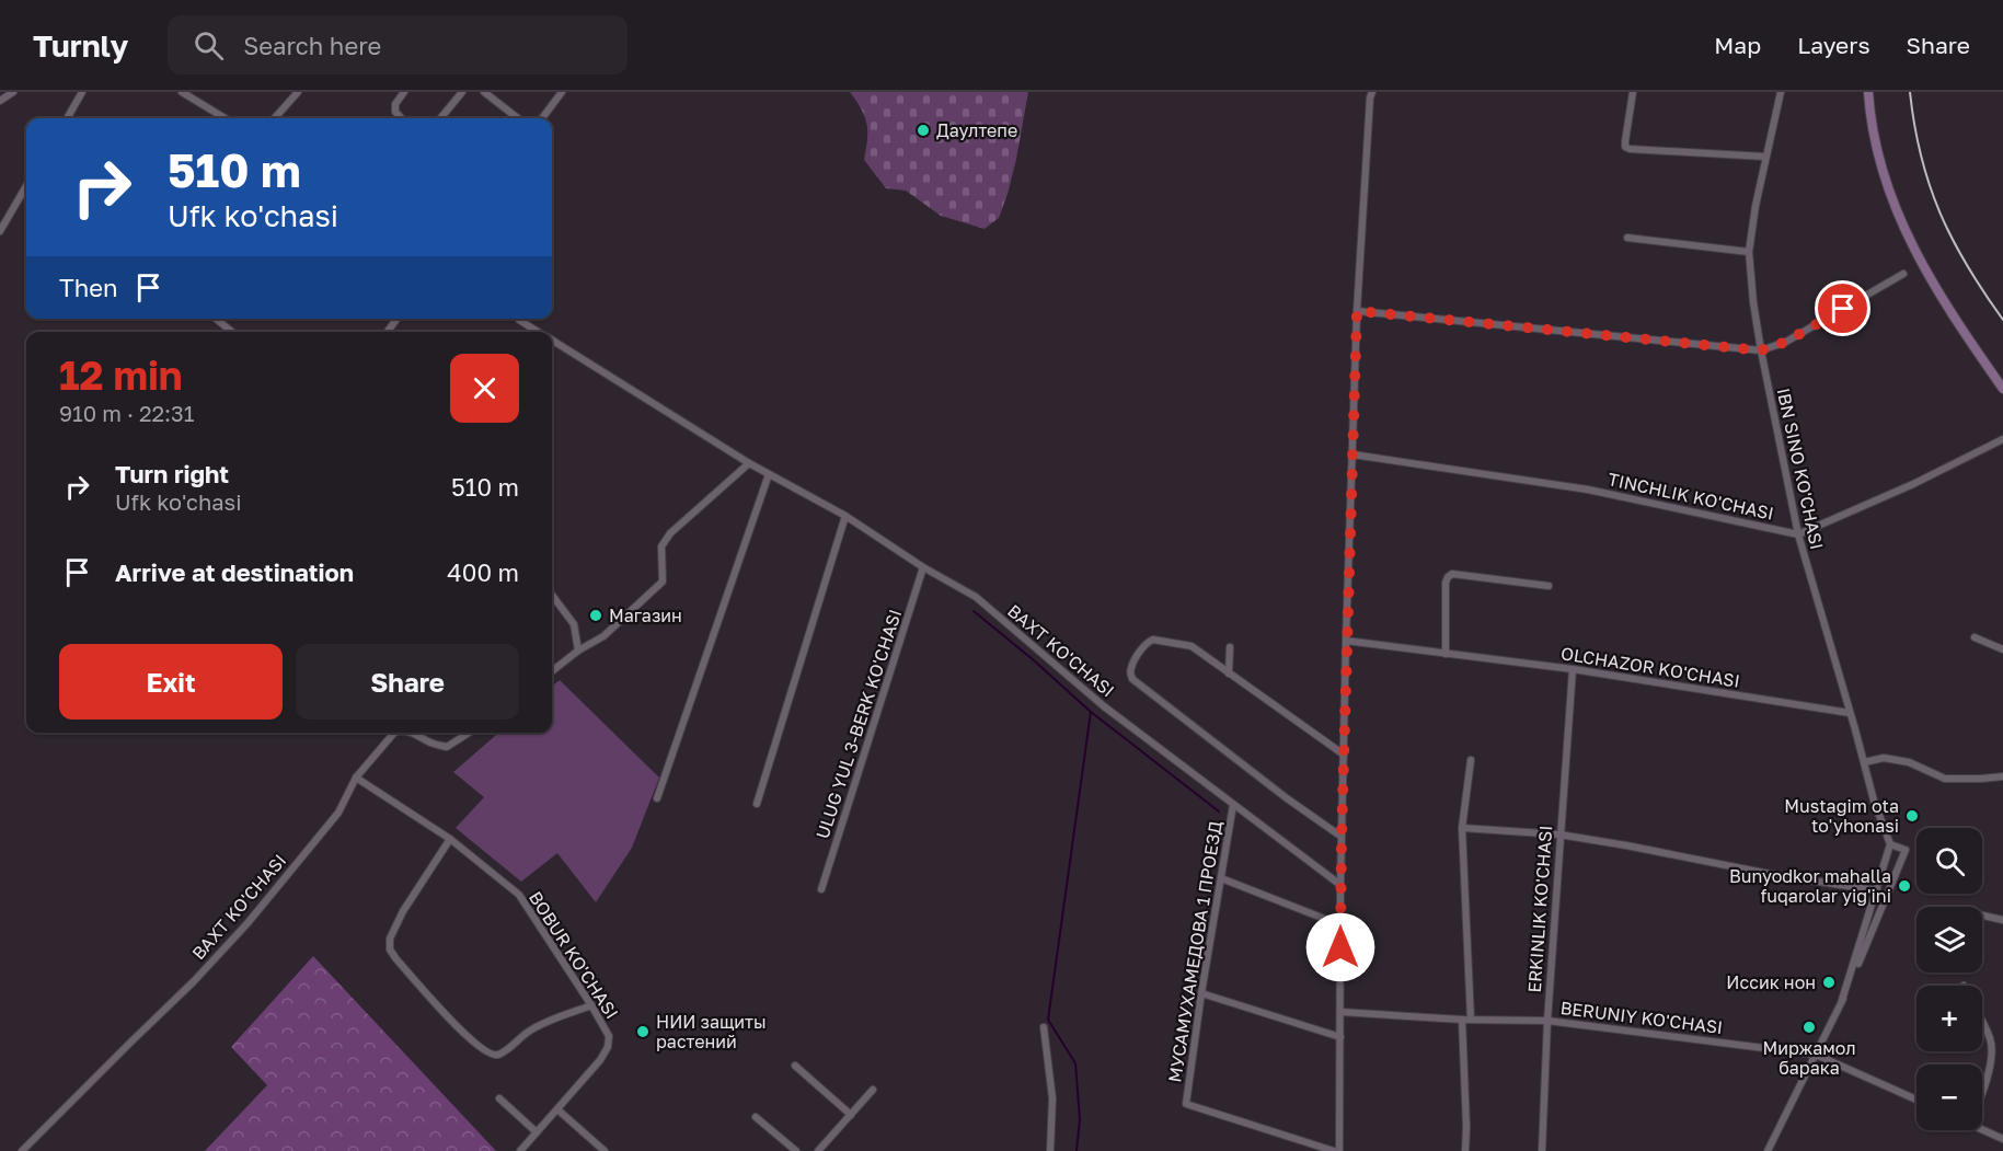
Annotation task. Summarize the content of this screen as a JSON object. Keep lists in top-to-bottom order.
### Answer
{
  "streets": {
    "street": [
      "IBN SINO KO'CHASI",
      "TINCHLIK KO'CHASI",
      "BAXT KO'CHASI",
      "OLCHAZOR KO'CHASI",
      "ULUG YUL 3-BERK KO'CHASI",
      "ERKINLIK KO'CHASI",
      "МУСАМУХАМЕДОВА 1 ПРОЕЗД",
      "BOBUR KO'CHASI",
      "BERUNIY KO'CHASI"
    ]
  },
  "crossings": [
    ["IBN SINO KO'CHASI", "TINCHLIK KO'CHASI"],
    ["IBN SINO KO'CHASI", "OLCHAZOR KO'CHASI"],
    ["IBN SINO KO'CHASI", "BERUNIY KO'CHASI"],
    ["BAXT KO'CHASI", "ULUG YUL 3-BERK KO'CHASI"],
    ["BAXT KO'CHASI", "МУСАМУХАМЕДОВА 1 ПРОЕЗД"],
    ["BAXT KO'CHASI", "BOBUR KO'CHASI"],
    ["OLCHAZOR KO'CHASI", "ERKINLIK KO'CHASI"],
    ["ERKINLIK KO'CHASI", "BERUNIY KO'CHASI"]
  ],
  "places": [
    "Даултепе",
    "Магазин",
    "Mustagim ota to'yhonasi",
    "Bunyodkor mahalla fuqarolar yig'ini",
    "Иссик нон",
    "Миржамол барака",
    "НИИ защиты растений"
  ],
  "page": {
    "header": "Turnly",
    "search": "Search here",
    "nav": ["Map", "Layers", "Share"],
    "turn": ["510 m", "Ufk ko'chasi"],
    "then": "Then",
    "heading": ["12 min", "910 m · 22:31"],
    "list": [
      {
        "name": "Turn right",
        "note": "Ufk ko'chasi",
        "value": "510 m"
      },
      {
        "name": "Arrive at destination",
        "value": "400 m"
      }
    ],
    "buttons": ["Exit", "Share"],
    "map_buttons": ["+", "−"]
  }
}
